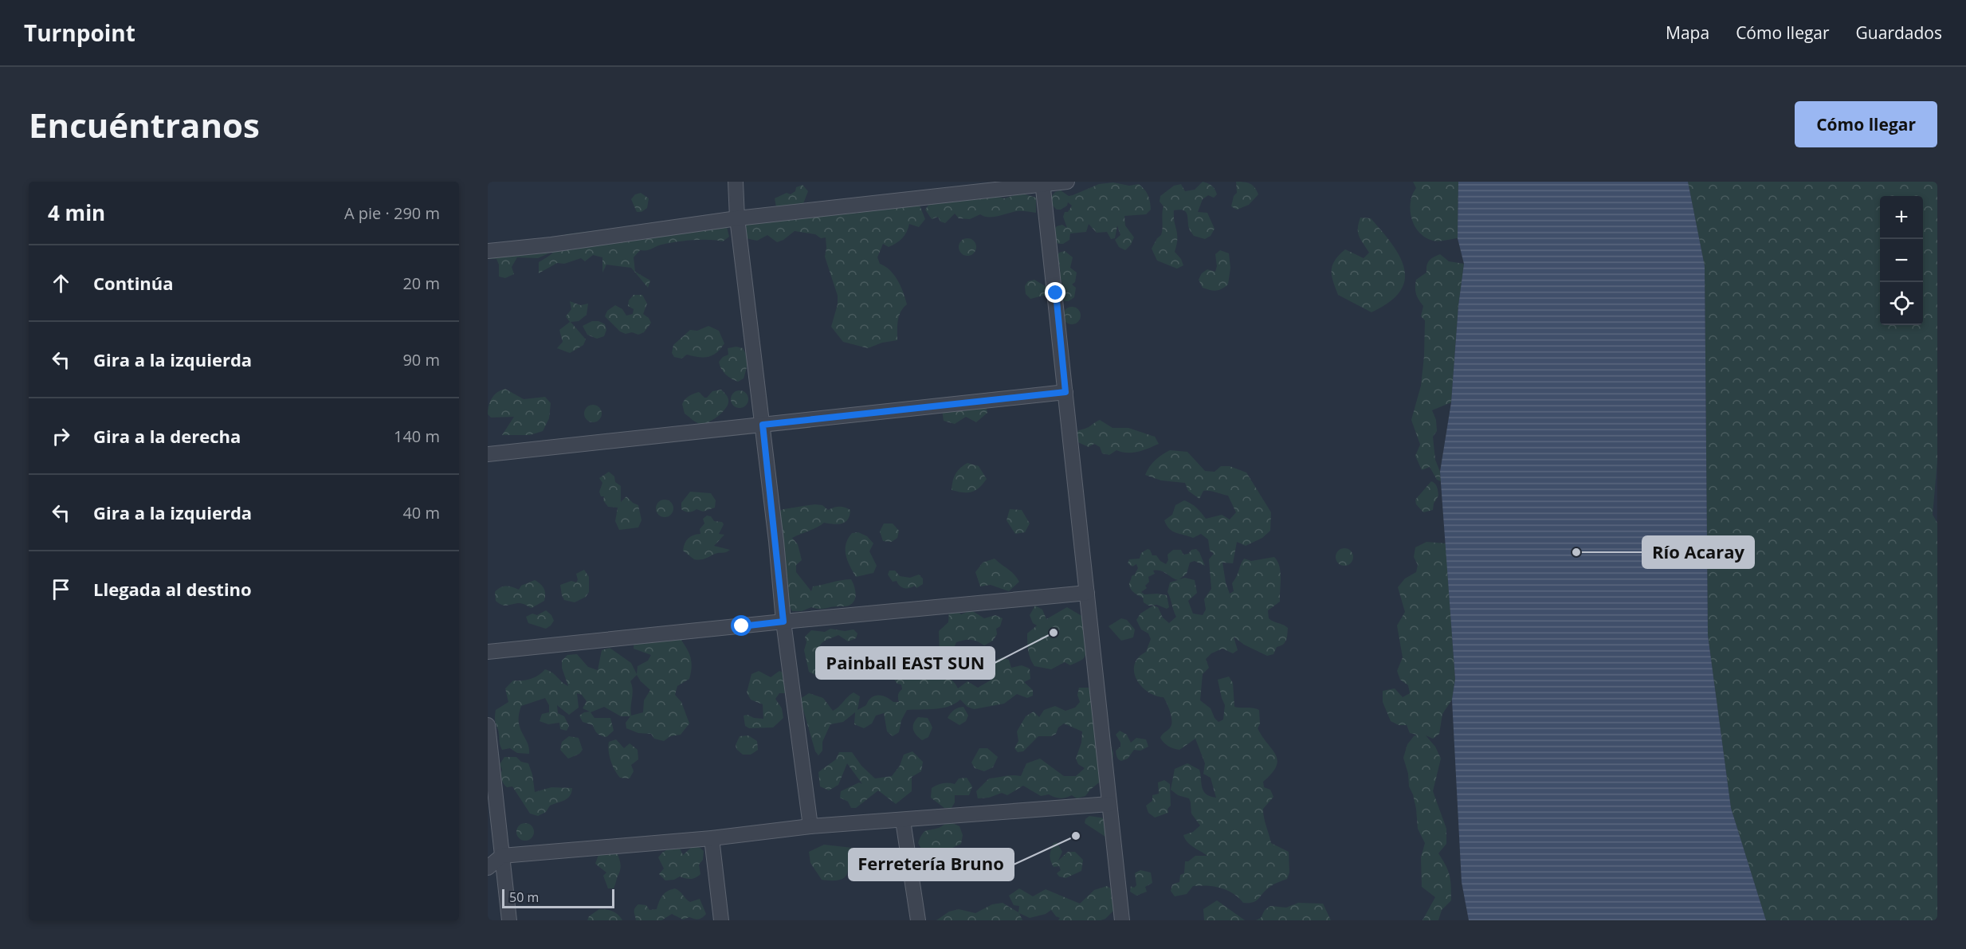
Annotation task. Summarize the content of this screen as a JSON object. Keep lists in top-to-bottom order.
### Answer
{
  "places": ["Río Acaray", "Painball EAST SUN", "Ferretería Bruno"],
  "scale_bar": "50 m",
  "page": {
    "header": "Turnpoint",
    "nav": ["Mapa", "Cómo llegar", "Guardados"],
    "buttons": "Cómo llegar",
    "title": "Encuéntranos",
    "heading": ["4 min", "A pie · 290 m"],
    "map_buttons": ["+", "−"],
    "list": [
      ["Continúa", "20 m"],
      ["Gira a la izquierda", "90 m"],
      ["Gira a la derecha", "140 m"],
      ["Gira a la izquierda", "40 m"],
      "Llegada al destino"
    ],
    "scale": "50 m"
  }
}
